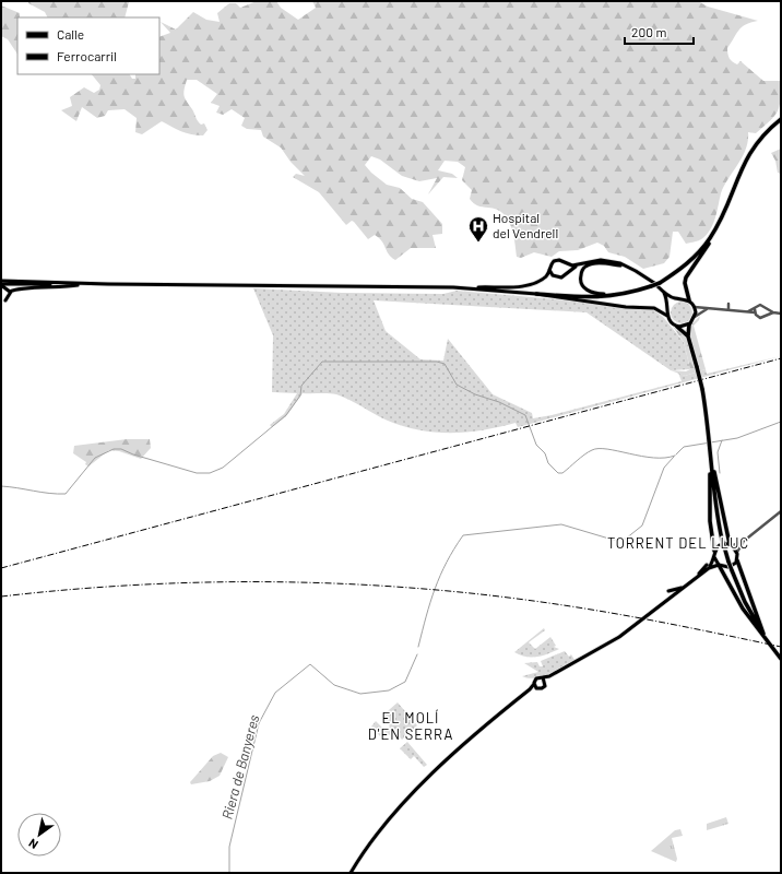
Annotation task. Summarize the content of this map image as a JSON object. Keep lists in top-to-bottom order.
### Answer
{
  "districts": ["TORRENT DEL LLUC", "EL MOLÍ D'EN SERRA"],
  "water": ["Riera de Banyeres"],
  "places": {
    "hospital": ["Hospital del Vendrell"]
  },
  "legend": ["Calle", "Ferrocarril"],
  "scale_bar": "200 m",
  "north": "bottom left"
}
